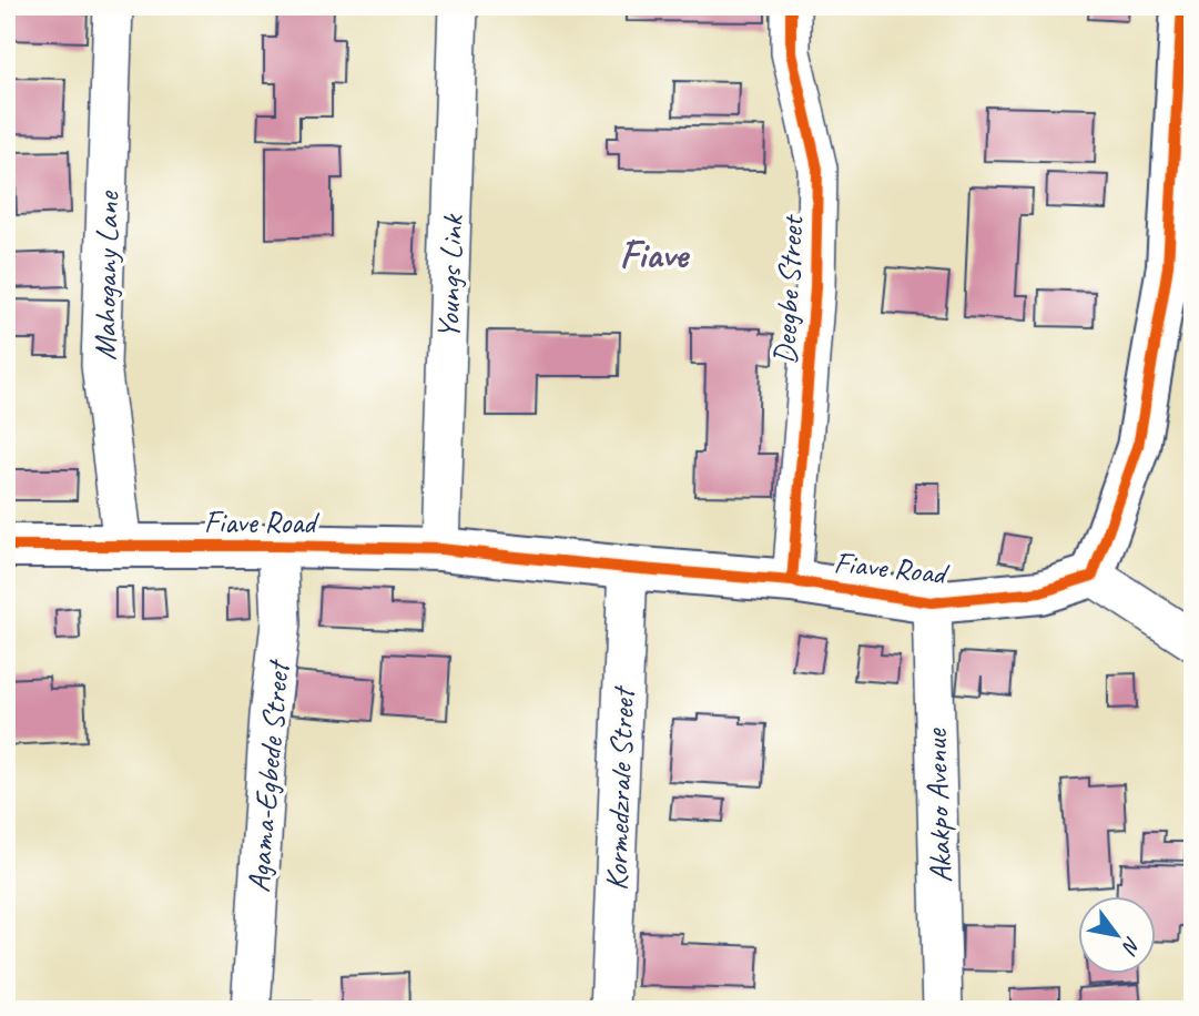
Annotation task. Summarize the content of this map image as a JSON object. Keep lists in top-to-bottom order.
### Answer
{
  "streets": {
    "street": [
      "Mahogany Lane",
      "Youngs Link",
      "Deegbe Street",
      "Fiave Road",
      "Agama-Egbede Street",
      "Kormedzrale Street",
      "Akakpo Avenue"
    ]
  },
  "crossings": [
    ["Mahogany Lane", "Fiave Road"],
    ["Youngs Link", "Fiave Road"],
    ["Deegbe Street", "Fiave Road"],
    ["Fiave Road", "Agama-Egbede Street"],
    ["Fiave Road", "Kormedzrale Street"],
    ["Fiave Road", "Akakpo Avenue"]
  ],
  "districts": ["Fiave"],
  "north": "bottom right"
}
